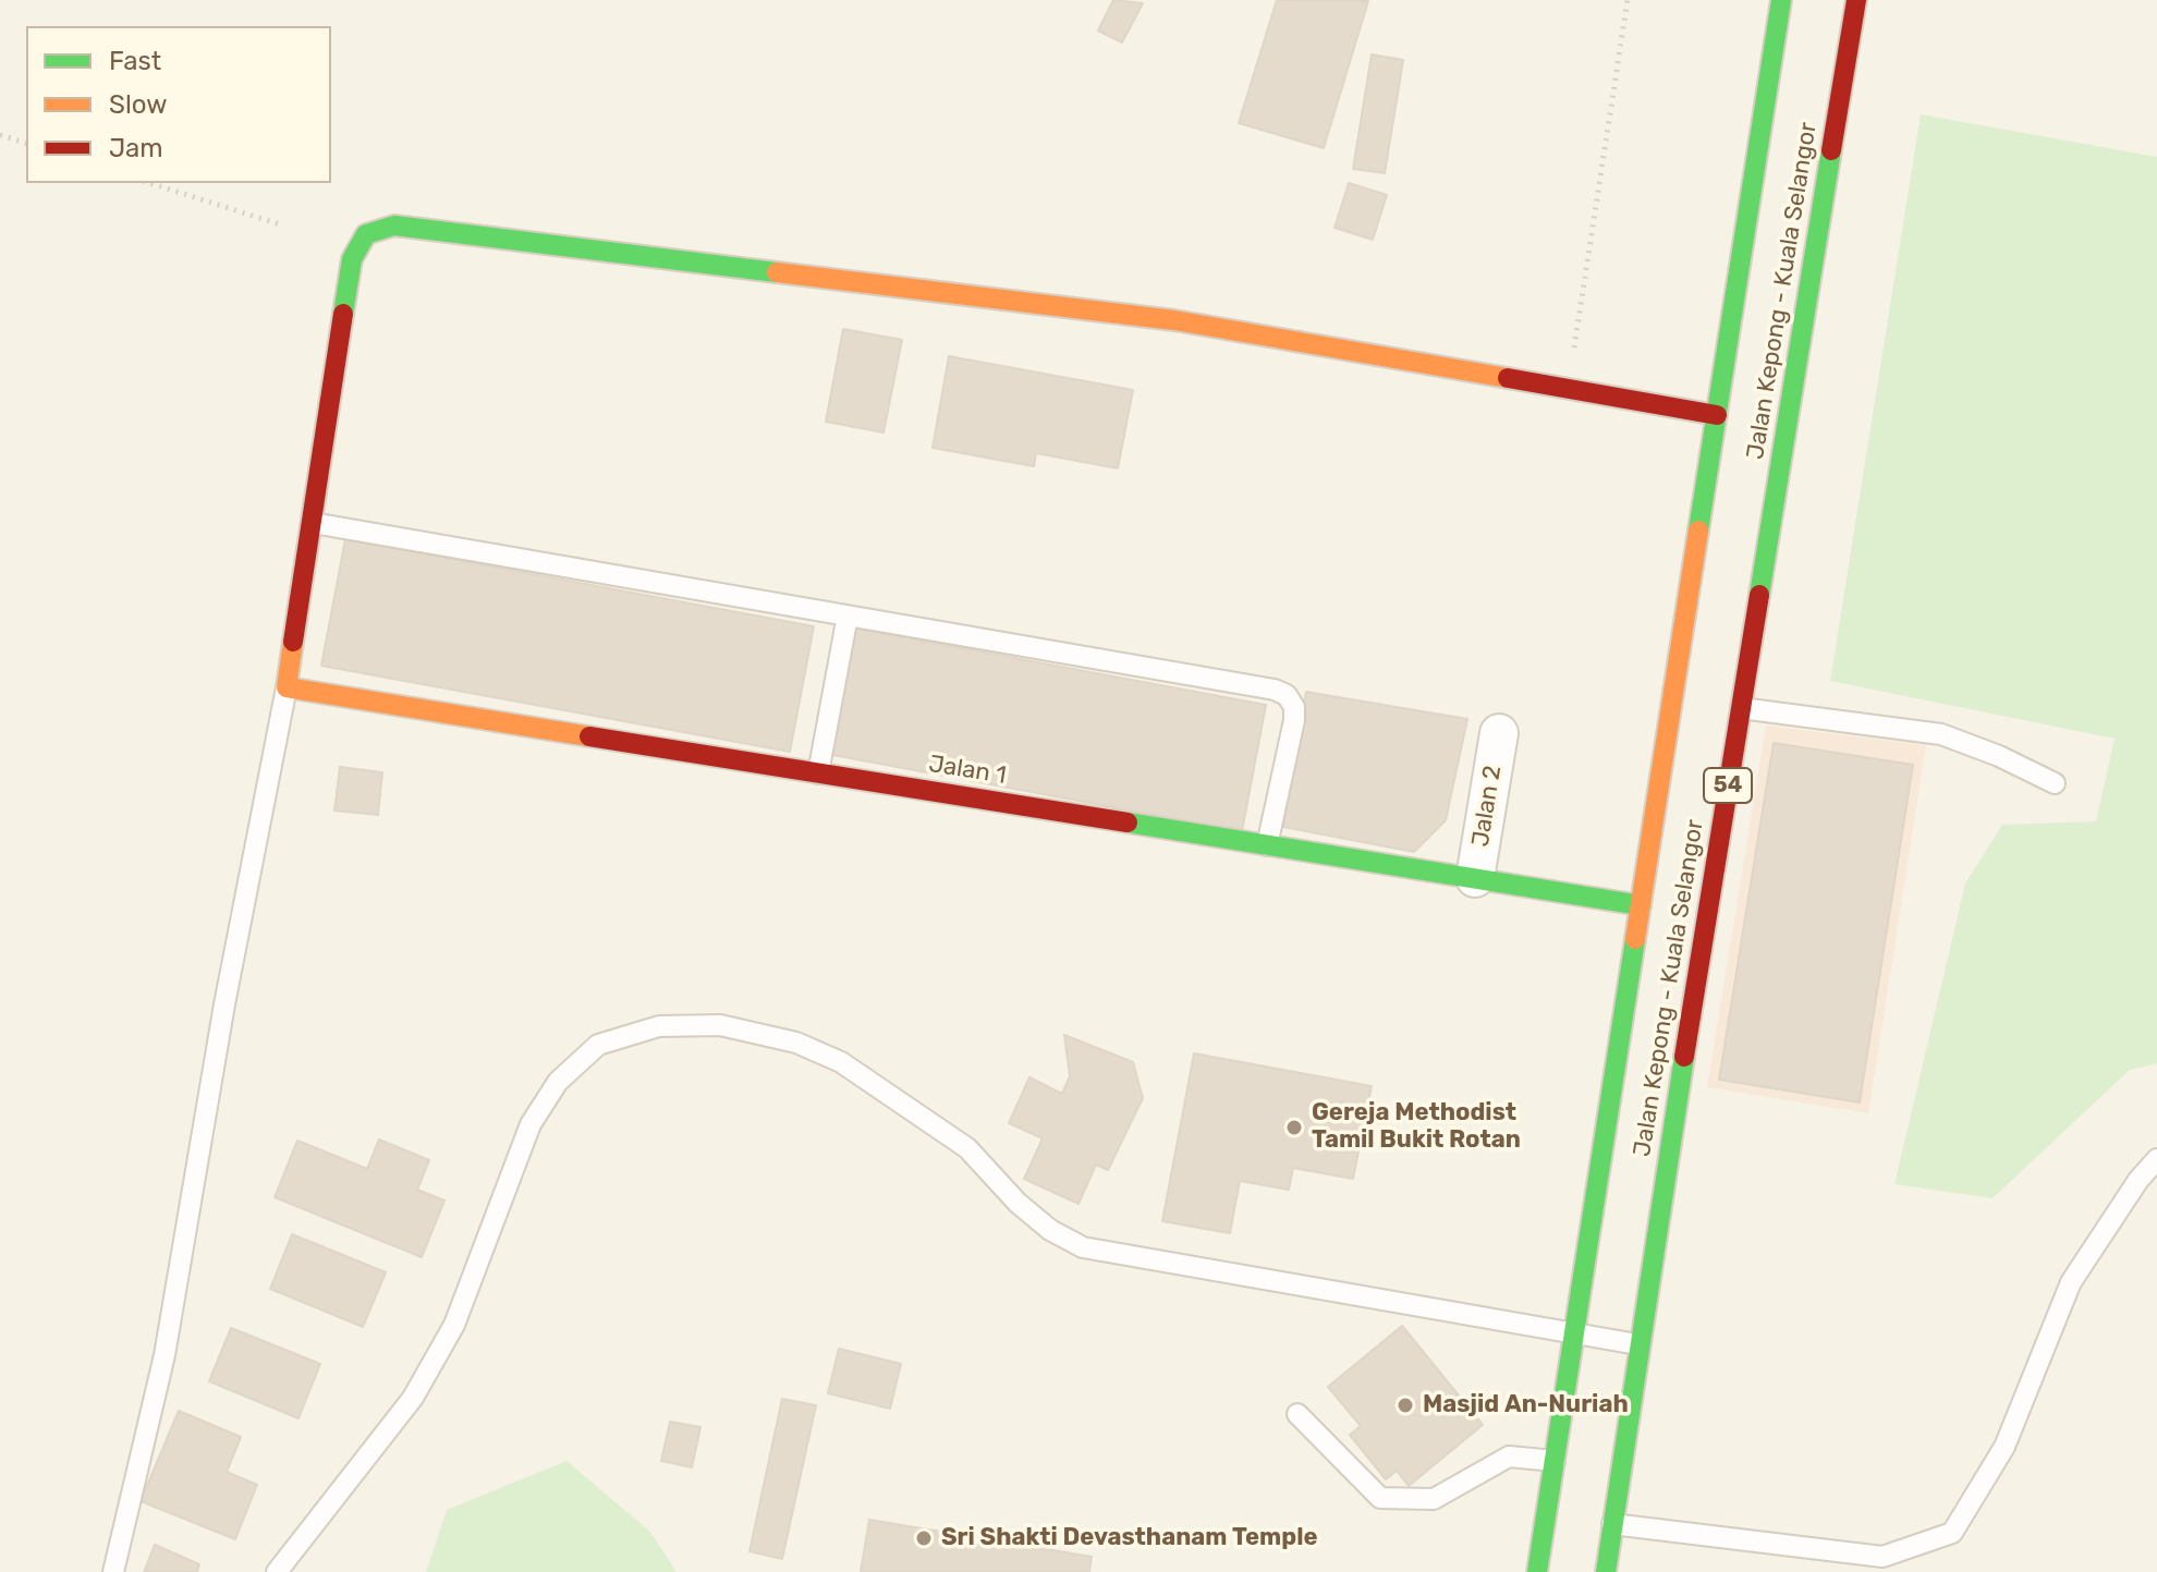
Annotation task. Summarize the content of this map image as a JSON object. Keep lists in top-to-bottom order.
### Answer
{
  "streets": {
    "main road": ["Jalan Kepong - Kuala Selangor", "Jalan 1", "54"],
    "street": ["Jalan 2"]
  },
  "crossings": [
    ["Jalan Kepong - Kuala Selangor", "Jalan 1"],
    ["Jalan 1", "Jalan 2"]
  ],
  "places": ["Gereja Methodist Tamil Bukit Rotan", "Masjid An-Nuriah", "Sri Shakti Devasthanam Temple"],
  "legend": ["Fast", "Slow", "Jam"]
}
